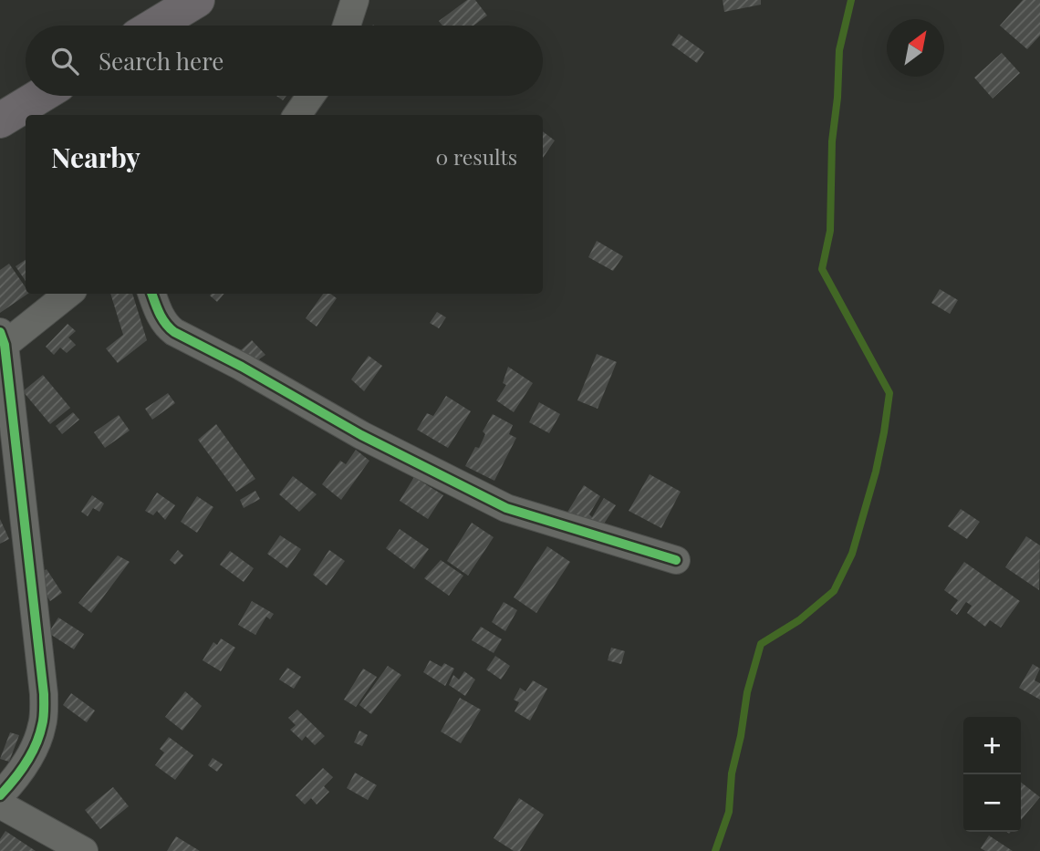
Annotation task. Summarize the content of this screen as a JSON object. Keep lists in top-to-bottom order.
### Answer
{
  "north": "top right",
  "page": {
    "search": "Search here",
    "heading": ["Nearby", "0 results"],
    "map_buttons": ["+", "−"]
  }
}
